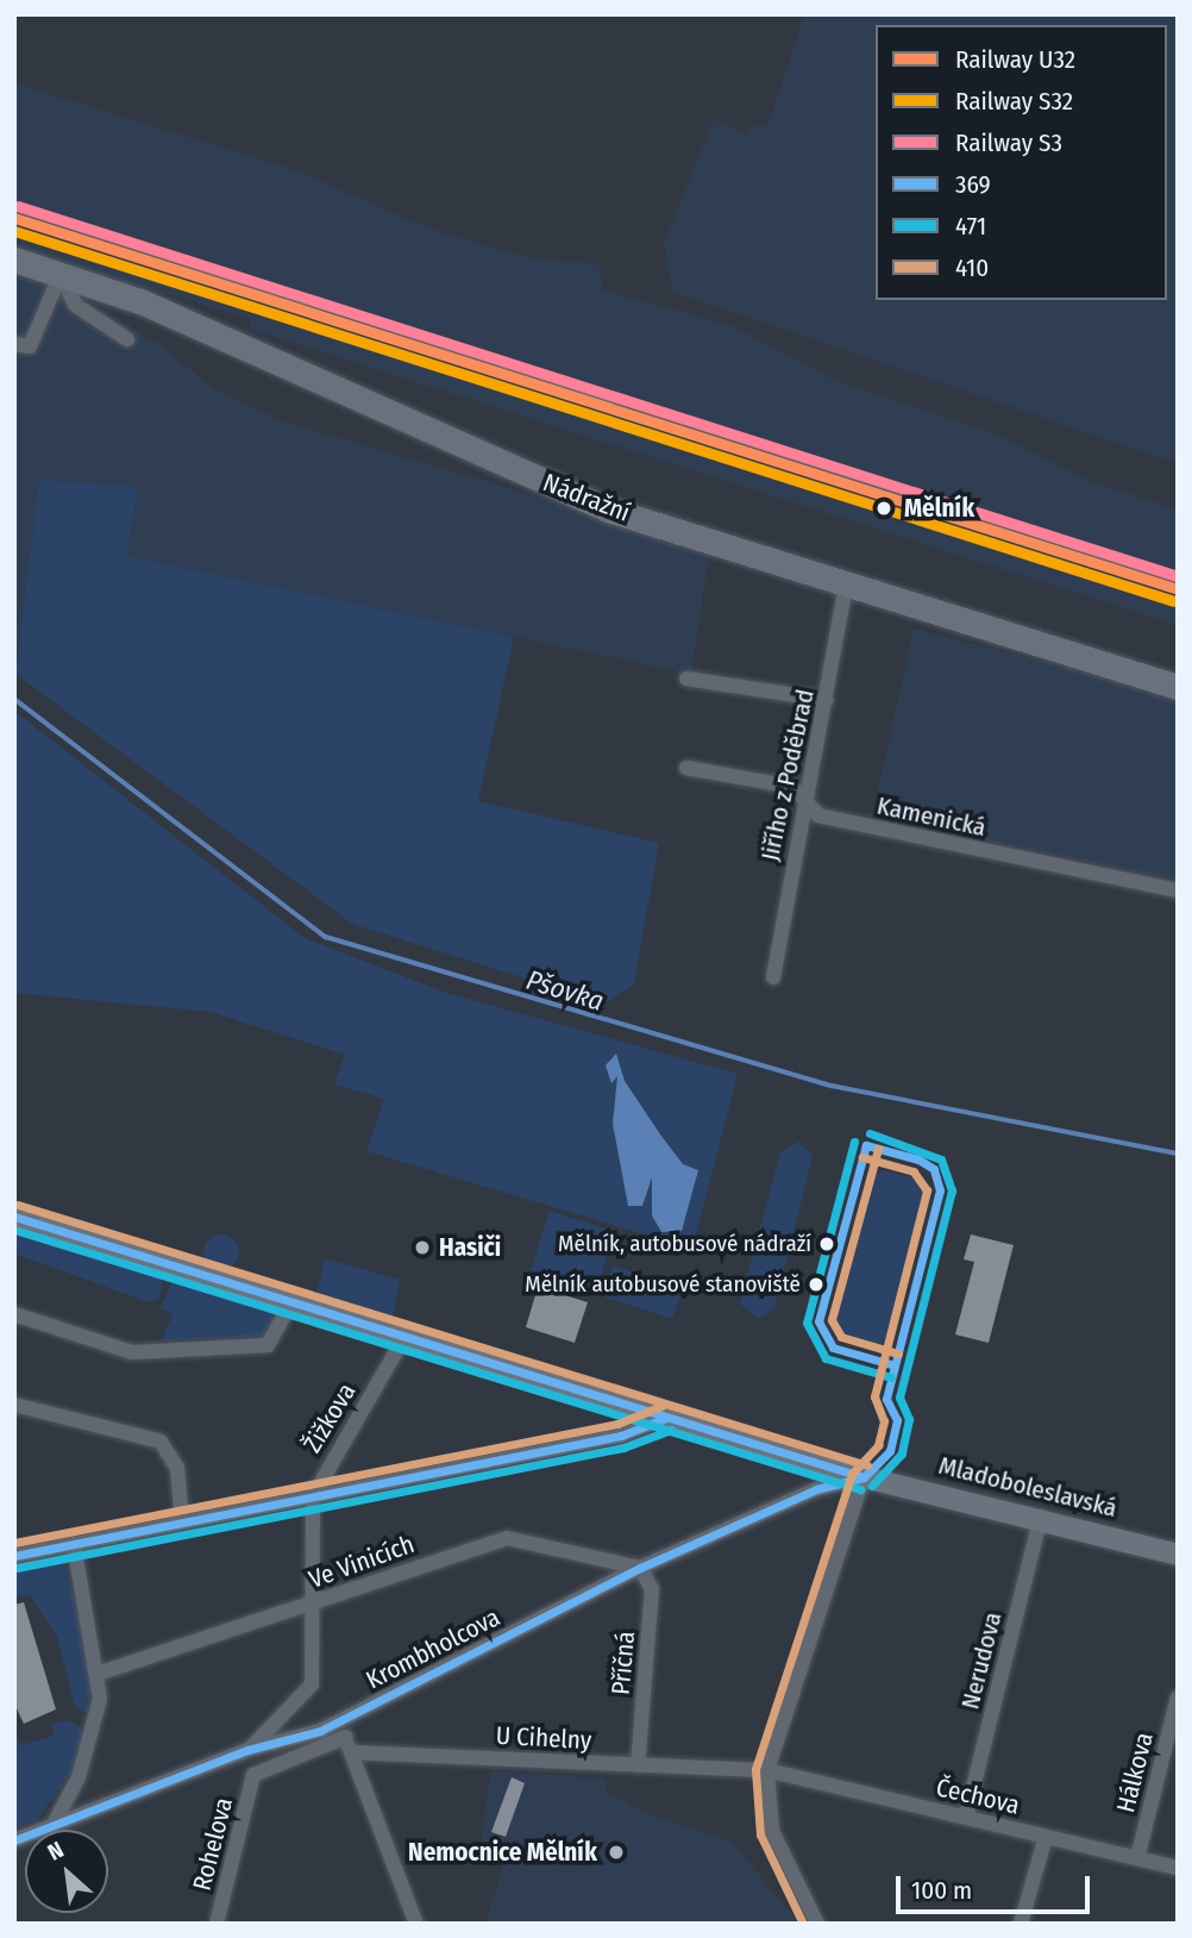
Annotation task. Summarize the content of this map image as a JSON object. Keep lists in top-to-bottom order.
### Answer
{
  "streets": {
    "main road": ["Nádražní"],
    "street": [
      "Jiřího z Poděbrad",
      "Kamenická",
      "Žižkova",
      "Mladoboleslavská",
      "Ve Vinicích",
      "Krombholcova",
      "Nerudova",
      "Příčná",
      "U Cihelny",
      "Hálkova",
      "Čechova",
      "Rohelova"
    ]
  },
  "crossings": [
    ["Nádražní", "Jiřího z Poděbrad"],
    ["Jiřího z Poděbrad", "Kamenická"],
    ["Žižkova", "Mladoboleslavská"],
    ["Mladoboleslavská", "Krombholcova"],
    ["Mladoboleslavská", "Nerudova"],
    ["Ve Vinicích", "Krombholcova"],
    ["Ve Vinicích", "Příčná"],
    ["Krombholcova", "Příčná"],
    ["Krombholcova", "U Cihelny"],
    ["Krombholcova", "Rohelova"],
    ["Nerudova", "Čechova"],
    ["Příčná", "U Cihelny"],
    ["U Cihelny", "Čechova"],
    ["U Cihelny", "Rohelova"],
    ["Hálkova", "Čechova"]
  ],
  "water": ["Pšovka"],
  "places": [
    "Mělník",
    "Mělník, autobusové nádraží",
    "Hasiči",
    "Mělník autobusové stanoviště",
    "Nemocnice Mělník"
  ],
  "lines": [
    "rail line S3",
    "rail line U32",
    "rail line S32",
    "transit line 471",
    "transit line 369",
    "transit line 410"
  ],
  "legend": [
    "Railway U32",
    "Railway S32",
    "Railway S3",
    "369",
    "471",
    "410"
  ],
  "scale_bar": "100 m",
  "north": "top left"
}
